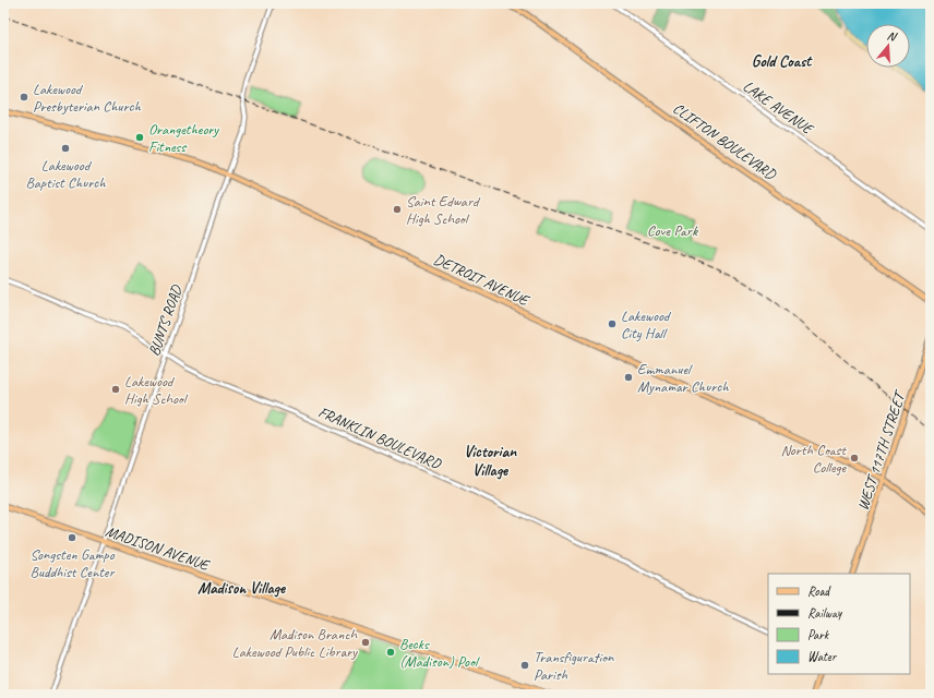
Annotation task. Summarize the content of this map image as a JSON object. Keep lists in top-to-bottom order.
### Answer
{
  "streets": {
    "main road": [
      "CLIFTON BOULEVARD",
      "DETROIT AVENUE",
      "WEST 117TH STREET",
      "MADISON AVENUE"
    ],
    "street": ["LAKE AVENUE", "BUNTS ROAD", "FRANKLIN BOULEVARD"]
  },
  "crossings": [
    ["DETROIT AVENUE", "BUNTS ROAD"],
    ["DETROIT AVENUE", "WEST 117TH STREET"],
    ["BUNTS ROAD", "FRANKLIN BOULEVARD"],
    ["BUNTS ROAD", "MADISON AVENUE"]
  ],
  "districts": ["Gold Coast", "Victorian Village", "Madison Village"],
  "parks": ["Cove Park"],
  "places": [
    "Lakewood Presbyterian Church",
    "Orangetheory Fitness",
    "Lakewood Baptist Church",
    "Saint Edward High School",
    "Lakewood City Hall",
    "Emmanuel Mynamar Church",
    "Lakewood High School",
    "North Coast College",
    "Songsten Gampo Buddhist Center",
    "Madison Branch Lakewood Public Library",
    "Becks (Madison) Pool",
    "Transfiguration Parish"
  ],
  "legend": [
    "Road",
    "Railway",
    "Park",
    "Water"
  ],
  "north": "top"
}
